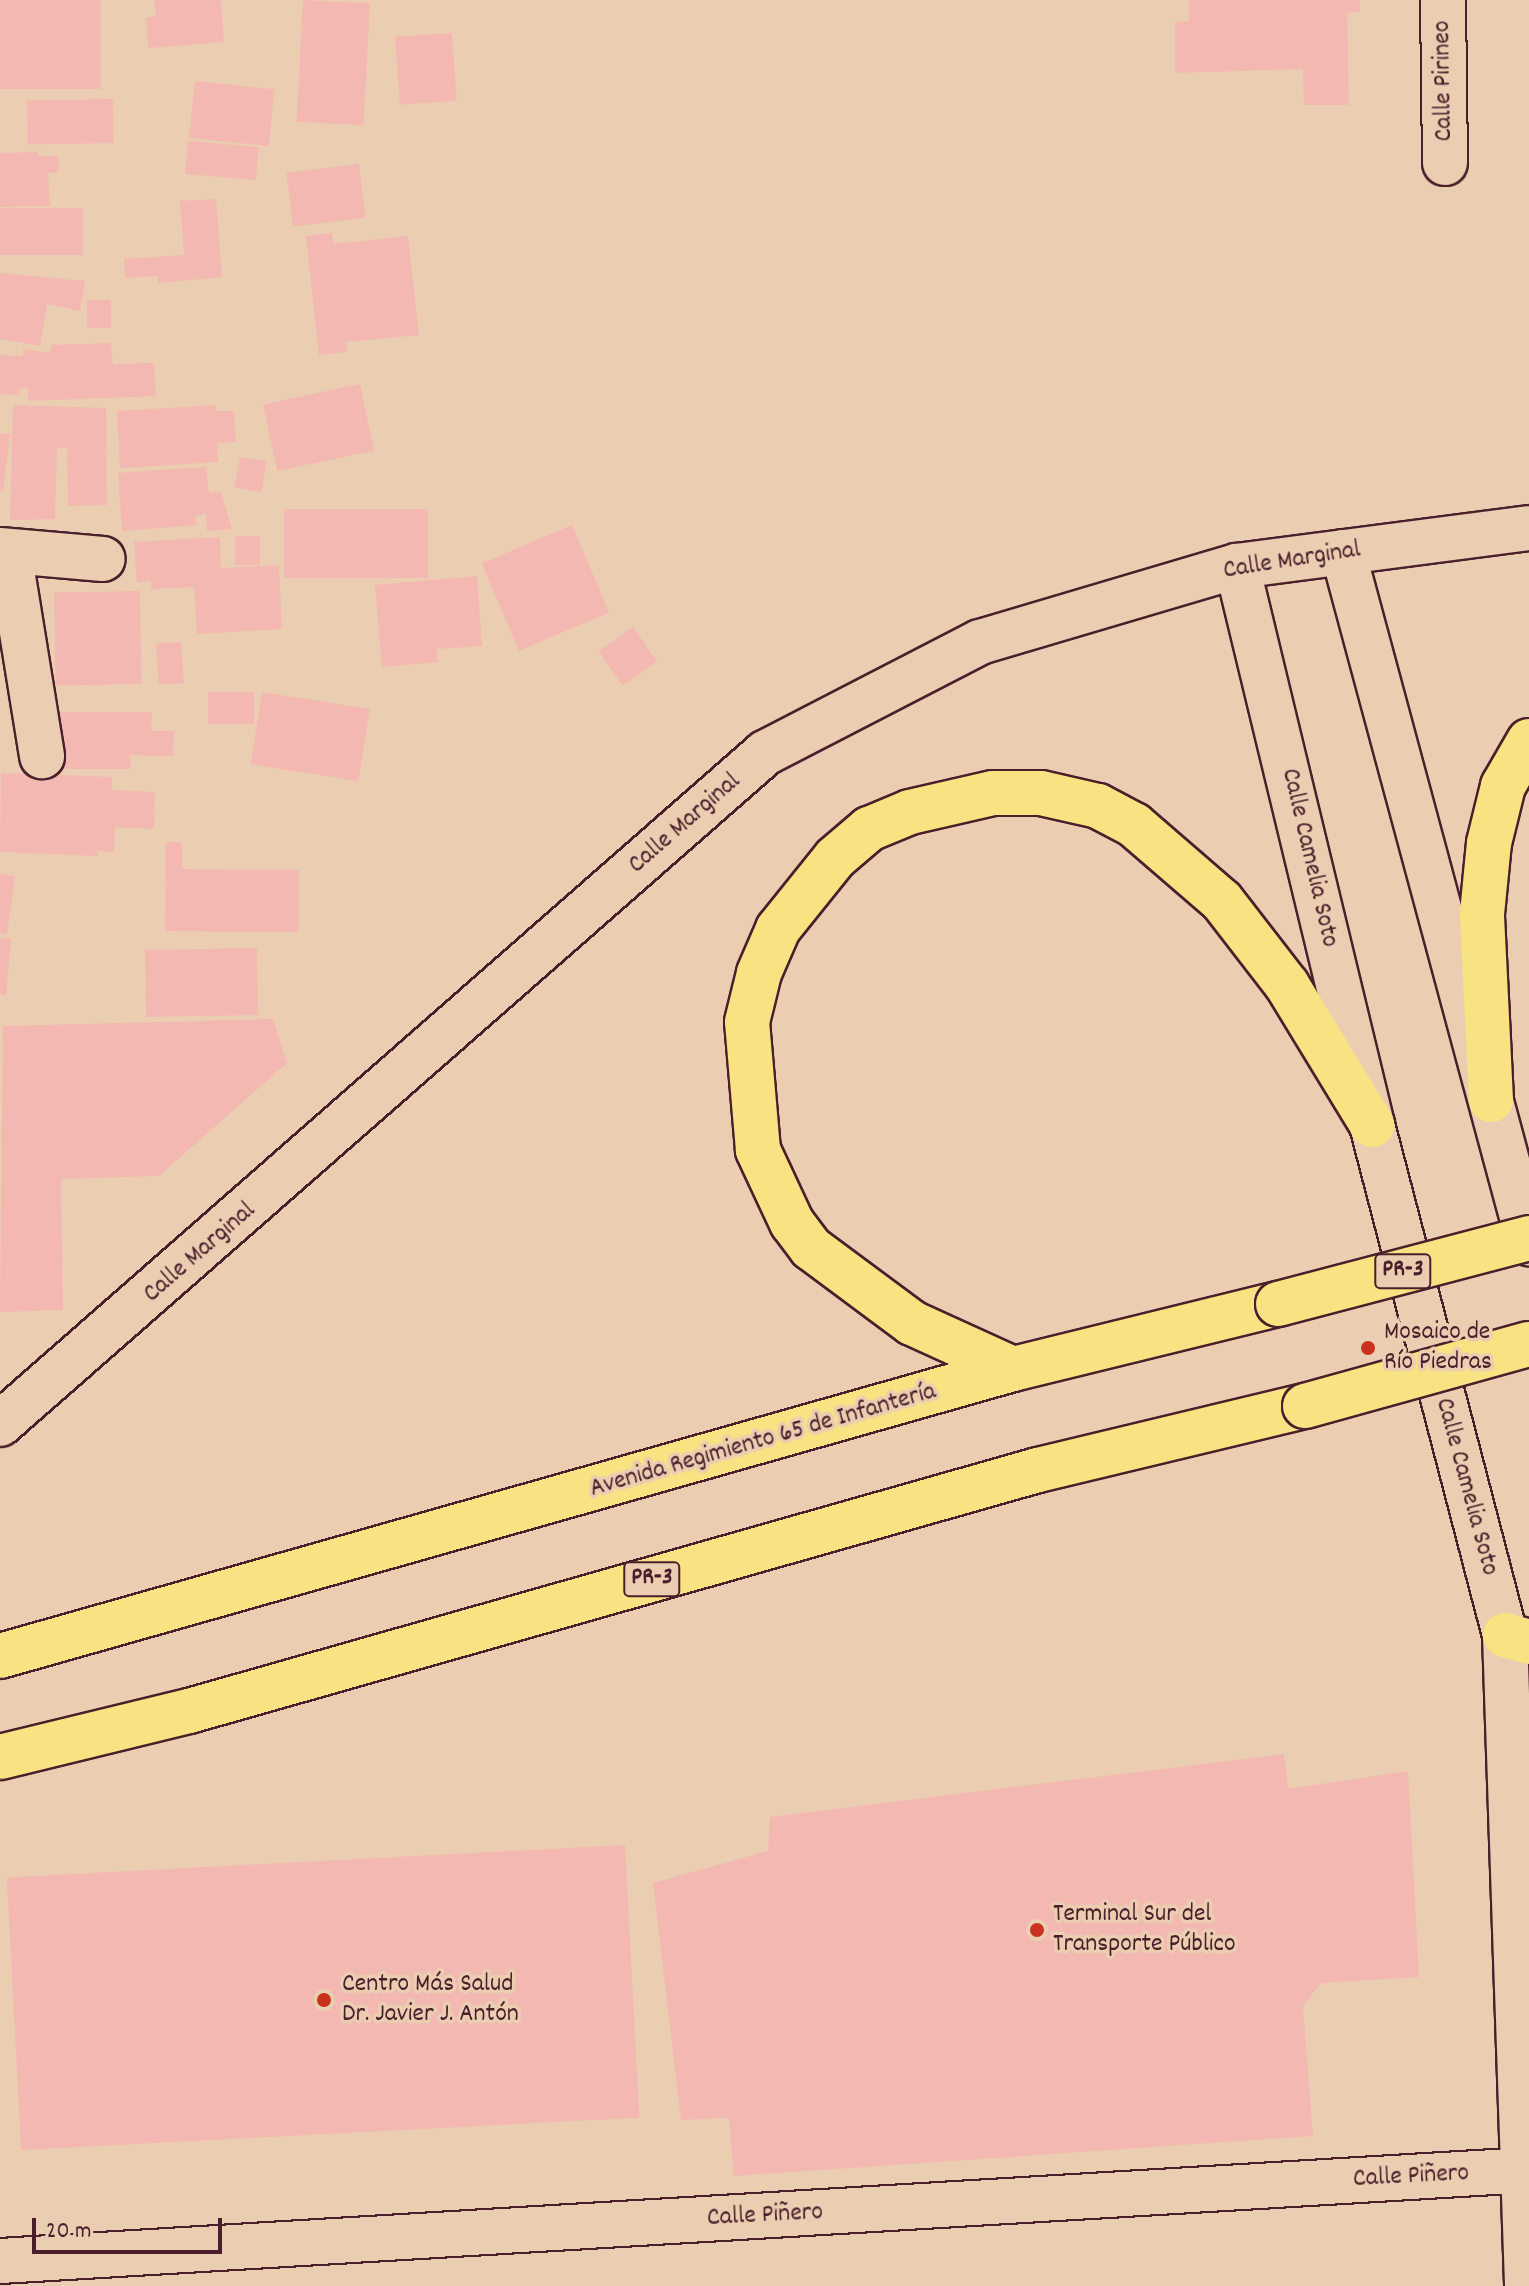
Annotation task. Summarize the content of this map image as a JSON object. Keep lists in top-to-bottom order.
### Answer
{
  "streets": {
    "highway": ["PR-3", "Avenida Regimiento 65 de Infantería"],
    "street": [
      "Calle Pirineo",
      "Calle Marginal",
      "Calle Camelia Soto",
      "Calle Piñero"
    ]
  },
  "crossings": [
    ["Calle Marginal", "Calle Camelia Soto"],
    ["Calle Camelia Soto", "Calle Piñero"]
  ],
  "places": ["Mosaico de Río Piedras", "Terminal Sur del Transporte Público", "Centro Más Salud Dr. Javier J. Antón"],
  "scale_bar": "20 m"
}
